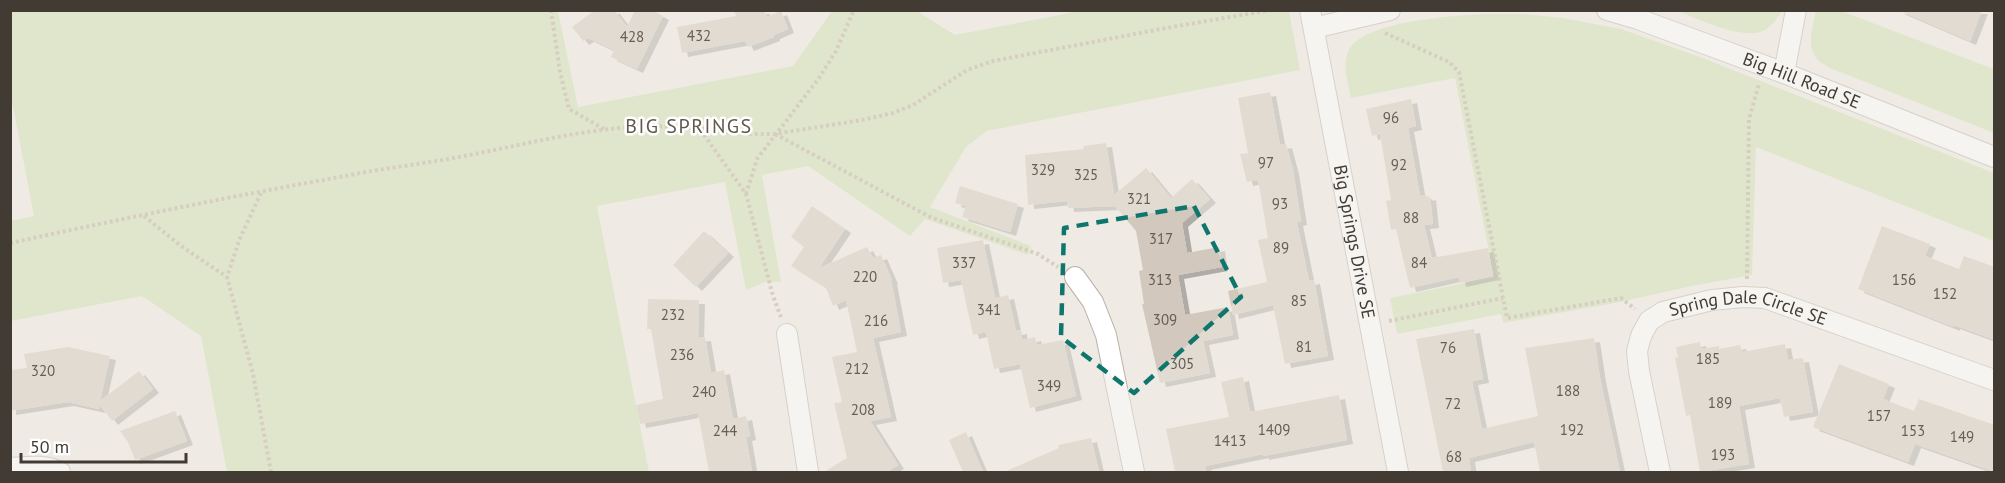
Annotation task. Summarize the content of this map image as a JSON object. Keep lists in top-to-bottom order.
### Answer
{
  "streets": {
    "street": ["Big Hill Road SE", "Big Springs Drive SE", "Spring Dale Circle SE"]
  },
  "districts": ["BIG SPRINGS"],
  "house_numbers": [
    "432",
    "428",
    "96",
    "97",
    "92",
    "329",
    "325",
    "321",
    "93",
    "88",
    "317",
    "89",
    "337",
    "84",
    "220",
    "313",
    "156",
    "152",
    "85",
    "341",
    "232",
    "309",
    "216",
    "81",
    "76",
    "236",
    "185",
    "305",
    "212",
    "320",
    "349",
    "188",
    "240",
    "189",
    "72",
    "208",
    "157",
    "1409",
    "192",
    "244",
    "153",
    "149",
    "1413",
    "193",
    "68"
  ],
  "scale_bar": "50 m"
}
